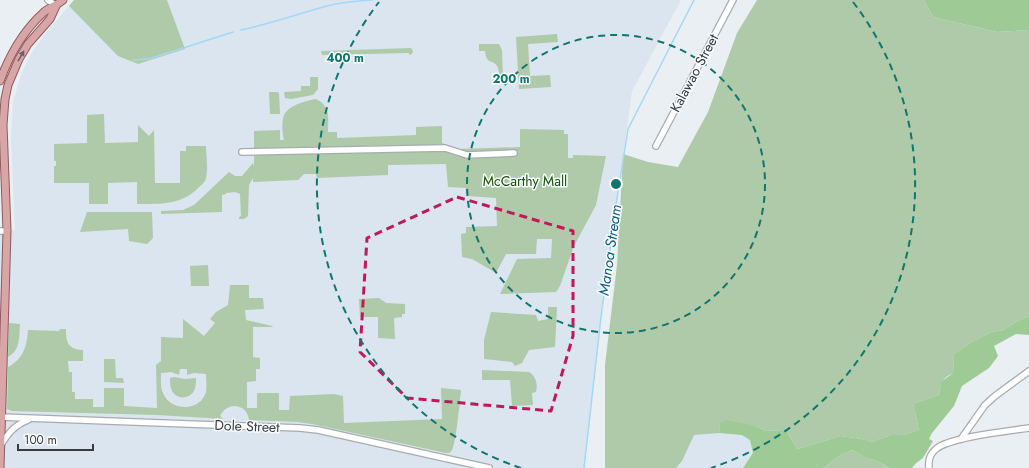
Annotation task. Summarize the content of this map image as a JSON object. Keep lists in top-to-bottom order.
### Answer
{
  "streets": {
    "street": ["Kalawao Street", "Dole Street"]
  },
  "water": ["Manoa Stream"],
  "parks": ["McCarthy Mall"],
  "scale_bar": "100 m",
  "rings": ["400 m", "200 m"]
}
